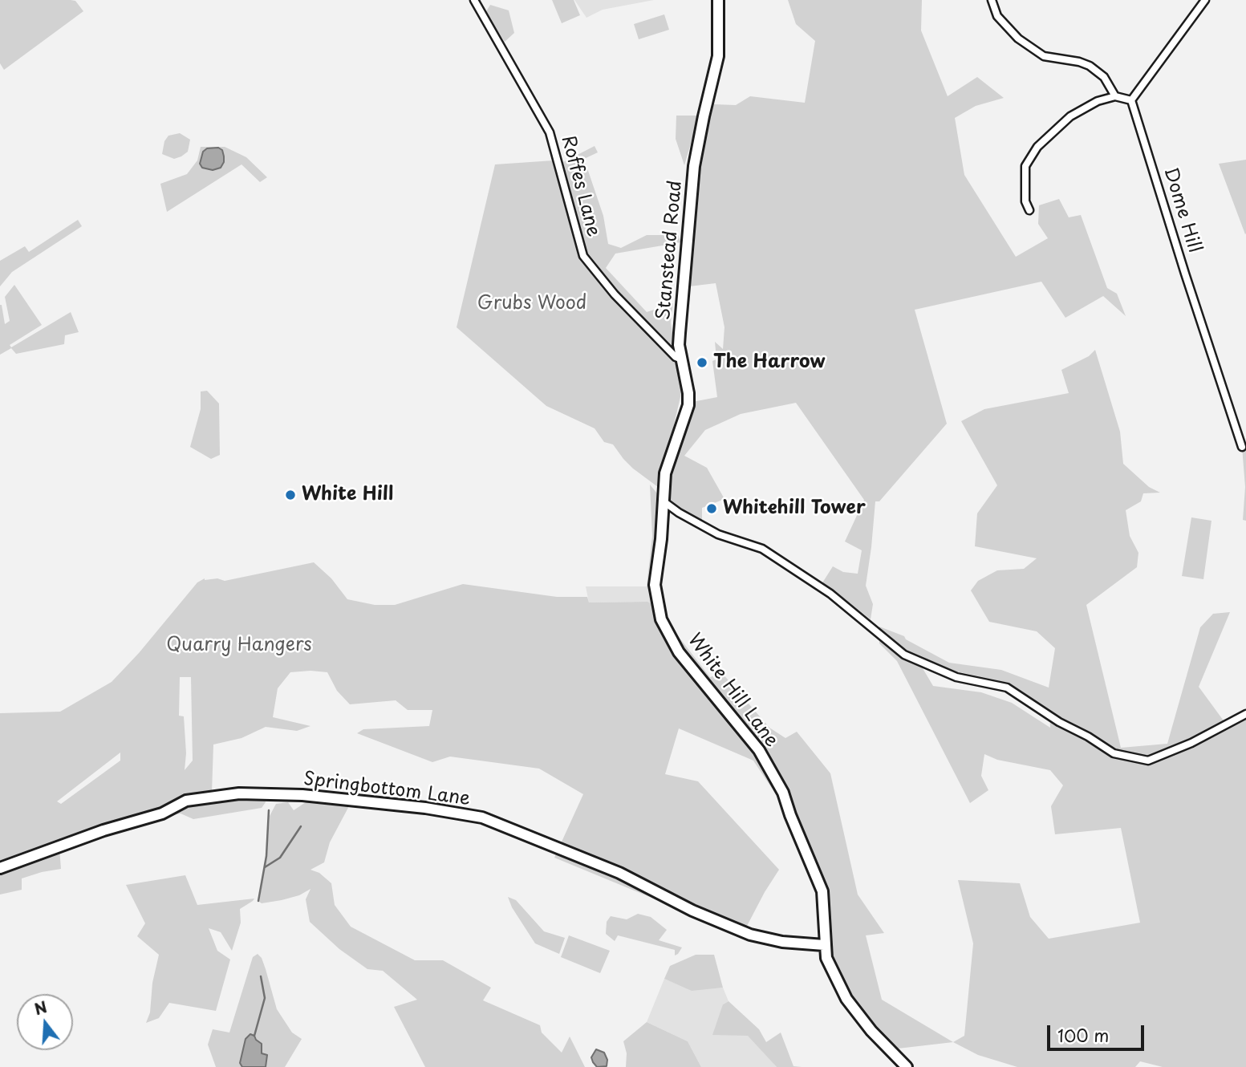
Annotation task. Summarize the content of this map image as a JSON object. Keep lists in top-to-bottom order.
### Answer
{
  "streets": {
    "street": [
      "Roffes Lane",
      "Dome Hill",
      "Stanstead Road",
      "White Hill Lane",
      "Springbottom Lane"
    ]
  },
  "crossings": [
    ["Roffes Lane", "Stanstead Road"],
    ["Stanstead Road", "White Hill Lane"],
    ["White Hill Lane", "Springbottom Lane"]
  ],
  "parks": ["Grubs Wood", "Quarry Hangers"],
  "places": ["The Harrow", "White Hill", "Whitehill Tower"],
  "scale_bar": "100 m",
  "north": "top"
}
